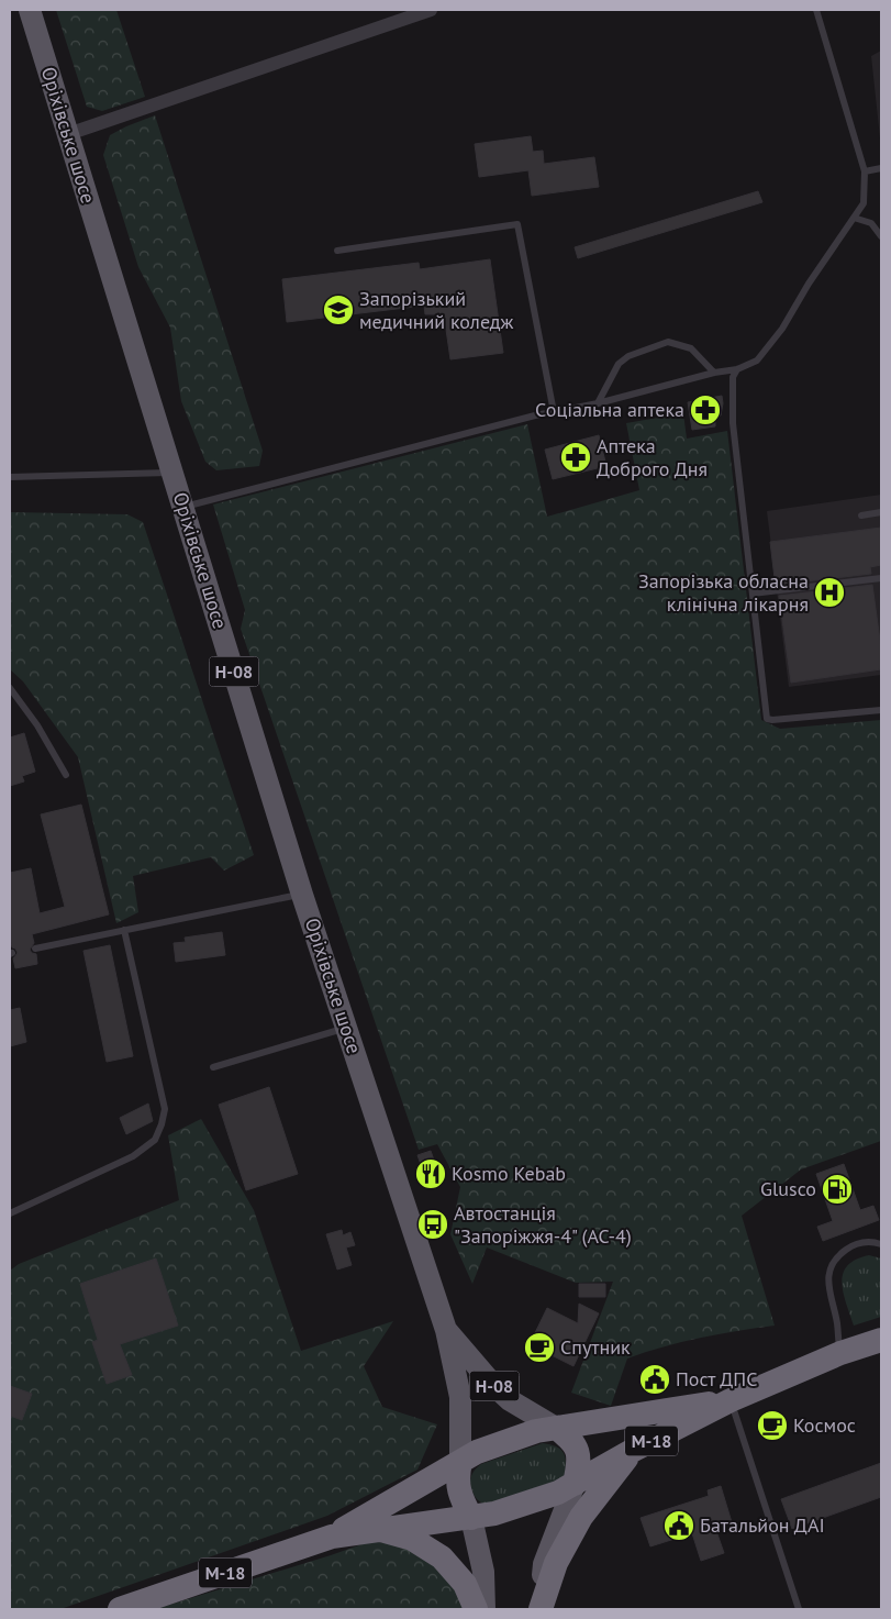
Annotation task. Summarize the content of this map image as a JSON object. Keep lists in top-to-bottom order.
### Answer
{
  "streets": {
    "highway": ["Н-08", "М-18"],
    "main road": ["Оріхівське шосе"]
  },
  "crossings": [
    ["Оріхівське шосе", "Н-08"],
    ["Оріхівське шосе", "М-18"],
    ["Н-08", "М-18"]
  ],
  "places": {
    "school or university": ["Запорізький медичний коледж"],
    "pharmacy": ["Соціальна аптека", "Аптека Доброго Дня"],
    "hospital": ["Запорізька обласна клінічна лікарня"],
    "restaurant": ["Kosmo Kebab"],
    "fuel station": ["Glusco"],
    "bus stop": ["Автостанція \"Запоріжжя-4\" (АС-4)"],
    "cafe": ["Спутник", "Космос"],
    "public building": ["Пост ДПС", "Батальйон ДАI"]
  }
}
